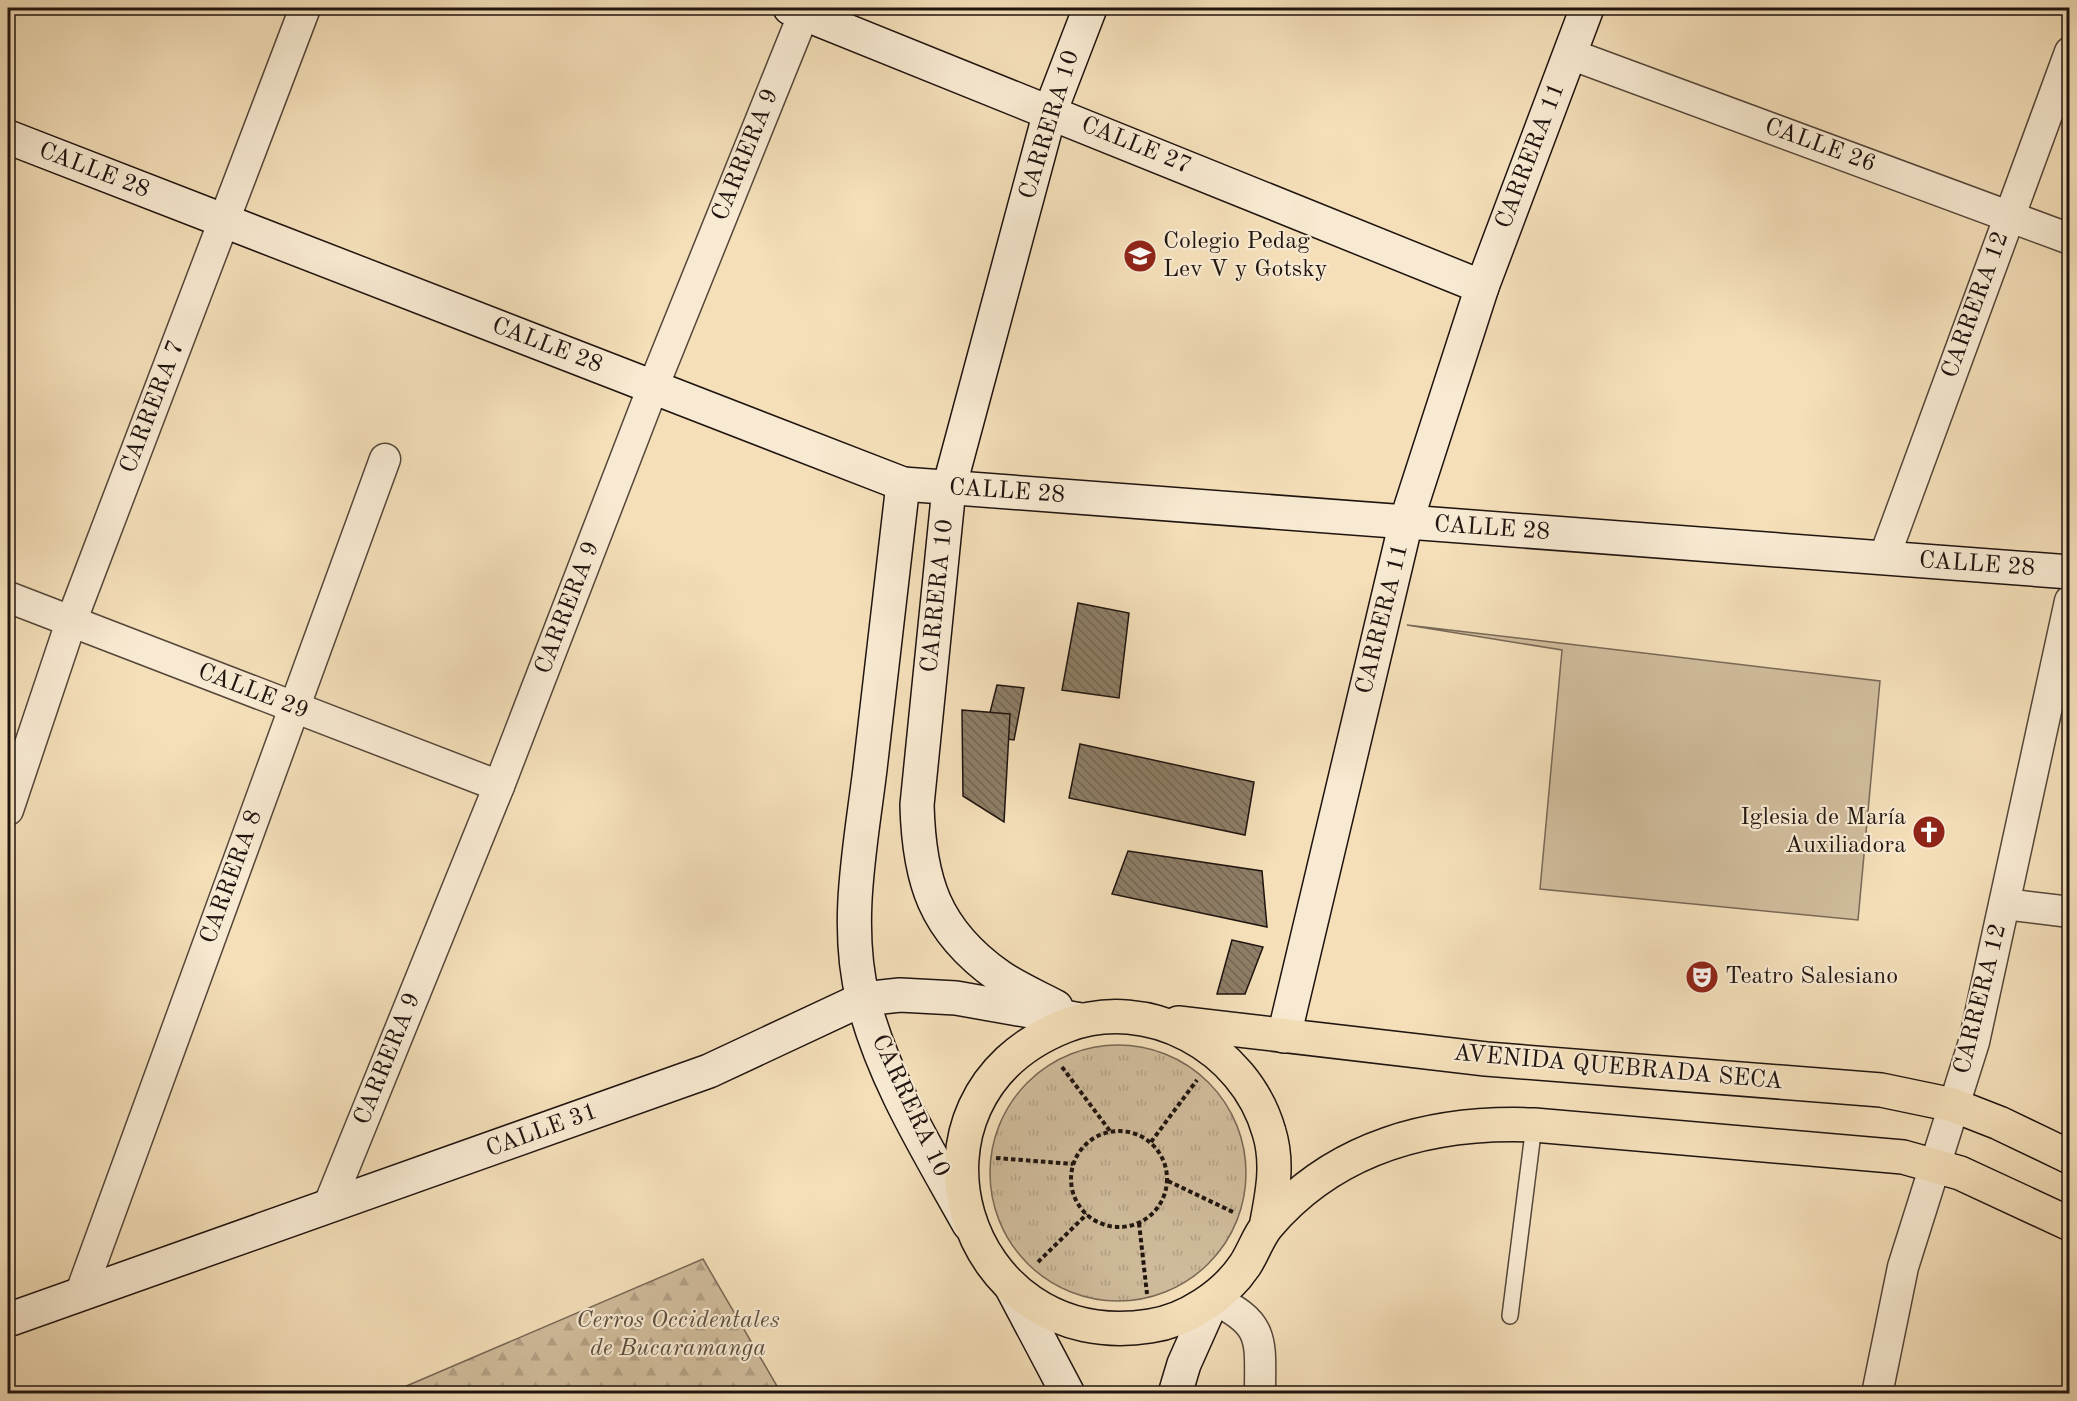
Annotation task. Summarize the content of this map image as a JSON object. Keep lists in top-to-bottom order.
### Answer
{
  "streets": {
    "main road": ["AVENIDA QUEBRADA SECA"],
    "street": [
      "CARRERA 10",
      "CALLE 27",
      "CALLE 26",
      "CARRERA 9",
      "CARRERA 11",
      "CALLE 28",
      "CARRERA 12",
      "CARRERA 7",
      "CALLE 29",
      "CARRERA 8",
      "CALLE 31"
    ]
  },
  "crossings": [
    ["CARRERA 10", "CALLE 27"],
    ["CARRERA 10", "CALLE 28"],
    ["CARRERA 10", "CALLE 31"],
    ["CALLE 27", "CARRERA 9"],
    ["CALLE 27", "CARRERA 11"],
    ["CALLE 26", "CARRERA 11"],
    ["CALLE 26", "CARRERA 12"],
    ["CARRERA 9", "CALLE 28"],
    ["CARRERA 9", "CALLE 29"],
    ["CARRERA 9", "CALLE 31"],
    ["CARRERA 11", "CALLE 28"],
    ["CARRERA 11", "AVENIDA QUEBRADA SECA"],
    ["CALLE 28", "CARRERA 12"],
    ["CALLE 28", "CARRERA 7"],
    ["CARRERA 12", "AVENIDA QUEBRADA SECA"],
    ["CARRERA 7", "CALLE 29"],
    ["CALLE 29", "CARRERA 8"],
    ["CARRERA 8", "CALLE 31"]
  ],
  "parks": ["Cerros Occidentales de Bucaramanga"],
  "places": {
    "school or university": ["Colegio Pedag Lev V y Gotsky"],
    "church": ["Iglesia de María Auxiliadora"],
    "theatre": ["Teatro Salesiano"]
  }
}
